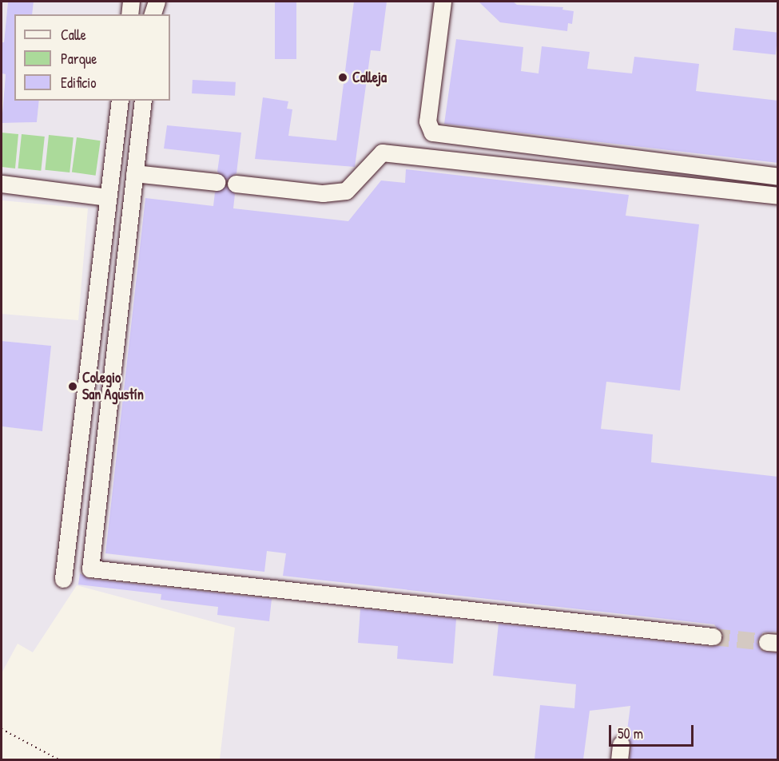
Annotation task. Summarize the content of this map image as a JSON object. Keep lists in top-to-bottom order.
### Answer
{
  "places": ["Calleja", "Colegio San Agustín"],
  "legend": ["Calle", "Parque", "Edificio"],
  "scale_bar": "50 m"
}
